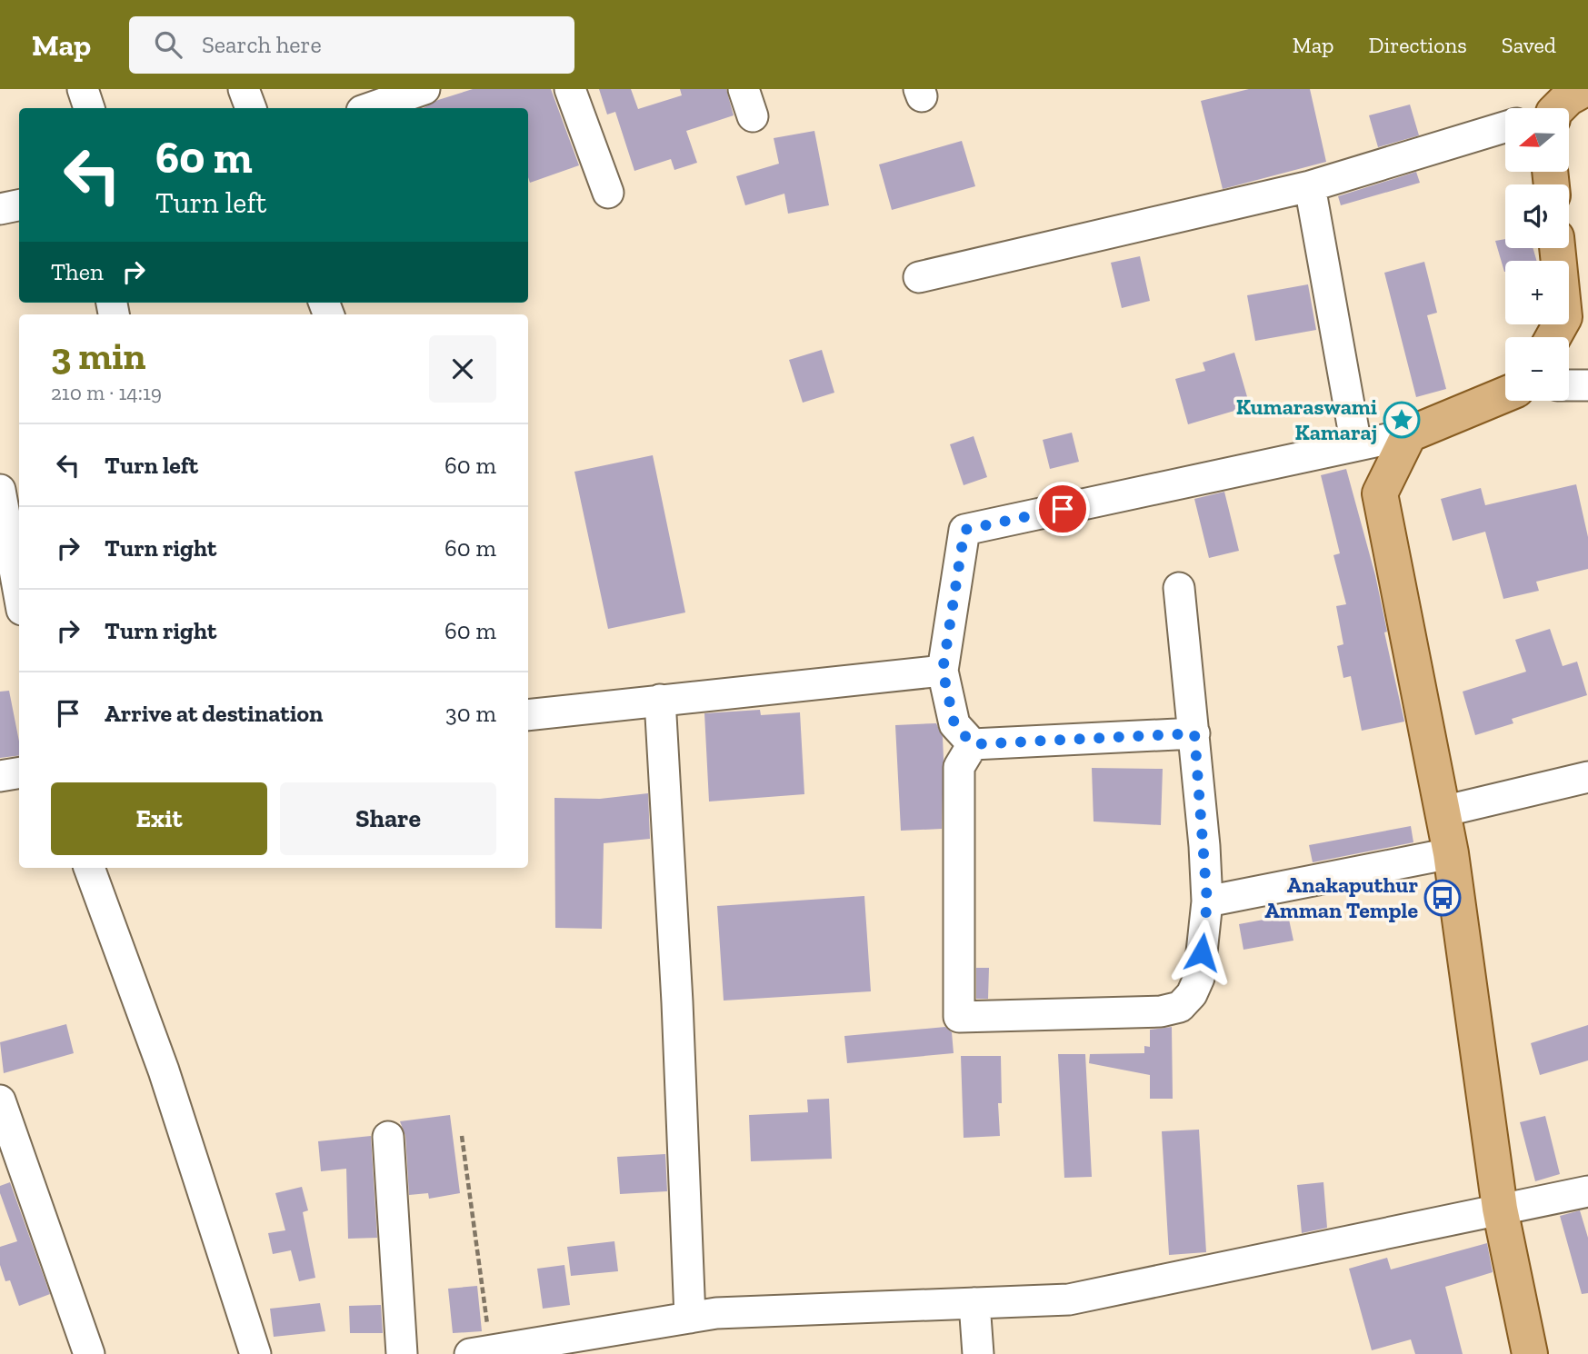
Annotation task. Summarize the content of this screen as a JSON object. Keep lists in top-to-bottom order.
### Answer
{
  "places": {
    "place": ["Kumaraswami Kamaraj"],
    "bus stop": ["Anakaputhur Amman Temple"]
  },
  "north": "left",
  "page": {
    "header": "Map",
    "search": "Search here",
    "nav": ["Map", "Directions", "Saved"],
    "map_buttons": ["+", "−"],
    "turn": ["60 m", "Turn left"],
    "then": "Then",
    "heading": ["3 min", "210 m · 14:19"],
    "list": [
      {
        "name": "Turn left",
        "value": "60 m"
      },
      {
        "name": "Turn right",
        "value": "60 m"
      },
      {
        "name": "Turn right",
        "value": "60 m"
      },
      {
        "name": "Arrive at destination",
        "value": "30 m"
      }
    ],
    "buttons": ["Exit", "Share"]
  }
}
